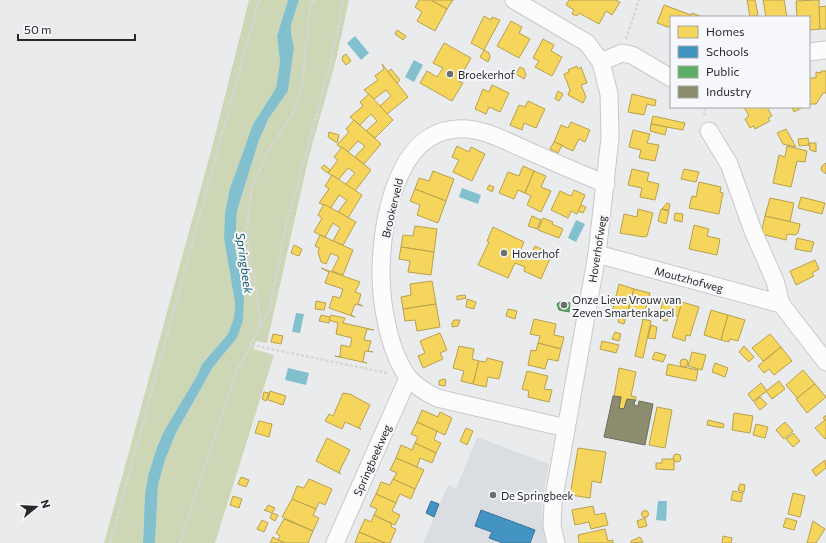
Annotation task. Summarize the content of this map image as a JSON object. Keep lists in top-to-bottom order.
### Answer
{
  "streets": {
    "street": [
      "Brookerveld",
      "Hoverhofweg",
      "Moutzhofweg",
      "Springbeekweg"
    ]
  },
  "crossings": [
    ["Brookerveld", "Hoverhofweg"],
    ["Brookerveld", "Springbeekweg"],
    ["Hoverhofweg", "Moutzhofweg"]
  ],
  "water": ["Springbeek"],
  "places": [
    "Broekerhof",
    "Hoverhof",
    "Onze Lieve Vrouw van Zeven Smartenkapel",
    "De Springbeek"
  ],
  "legend": [
    "Homes",
    "Schools",
    "Public",
    "Industry"
  ],
  "scale_bar": "50 m",
  "north": "right"
}
